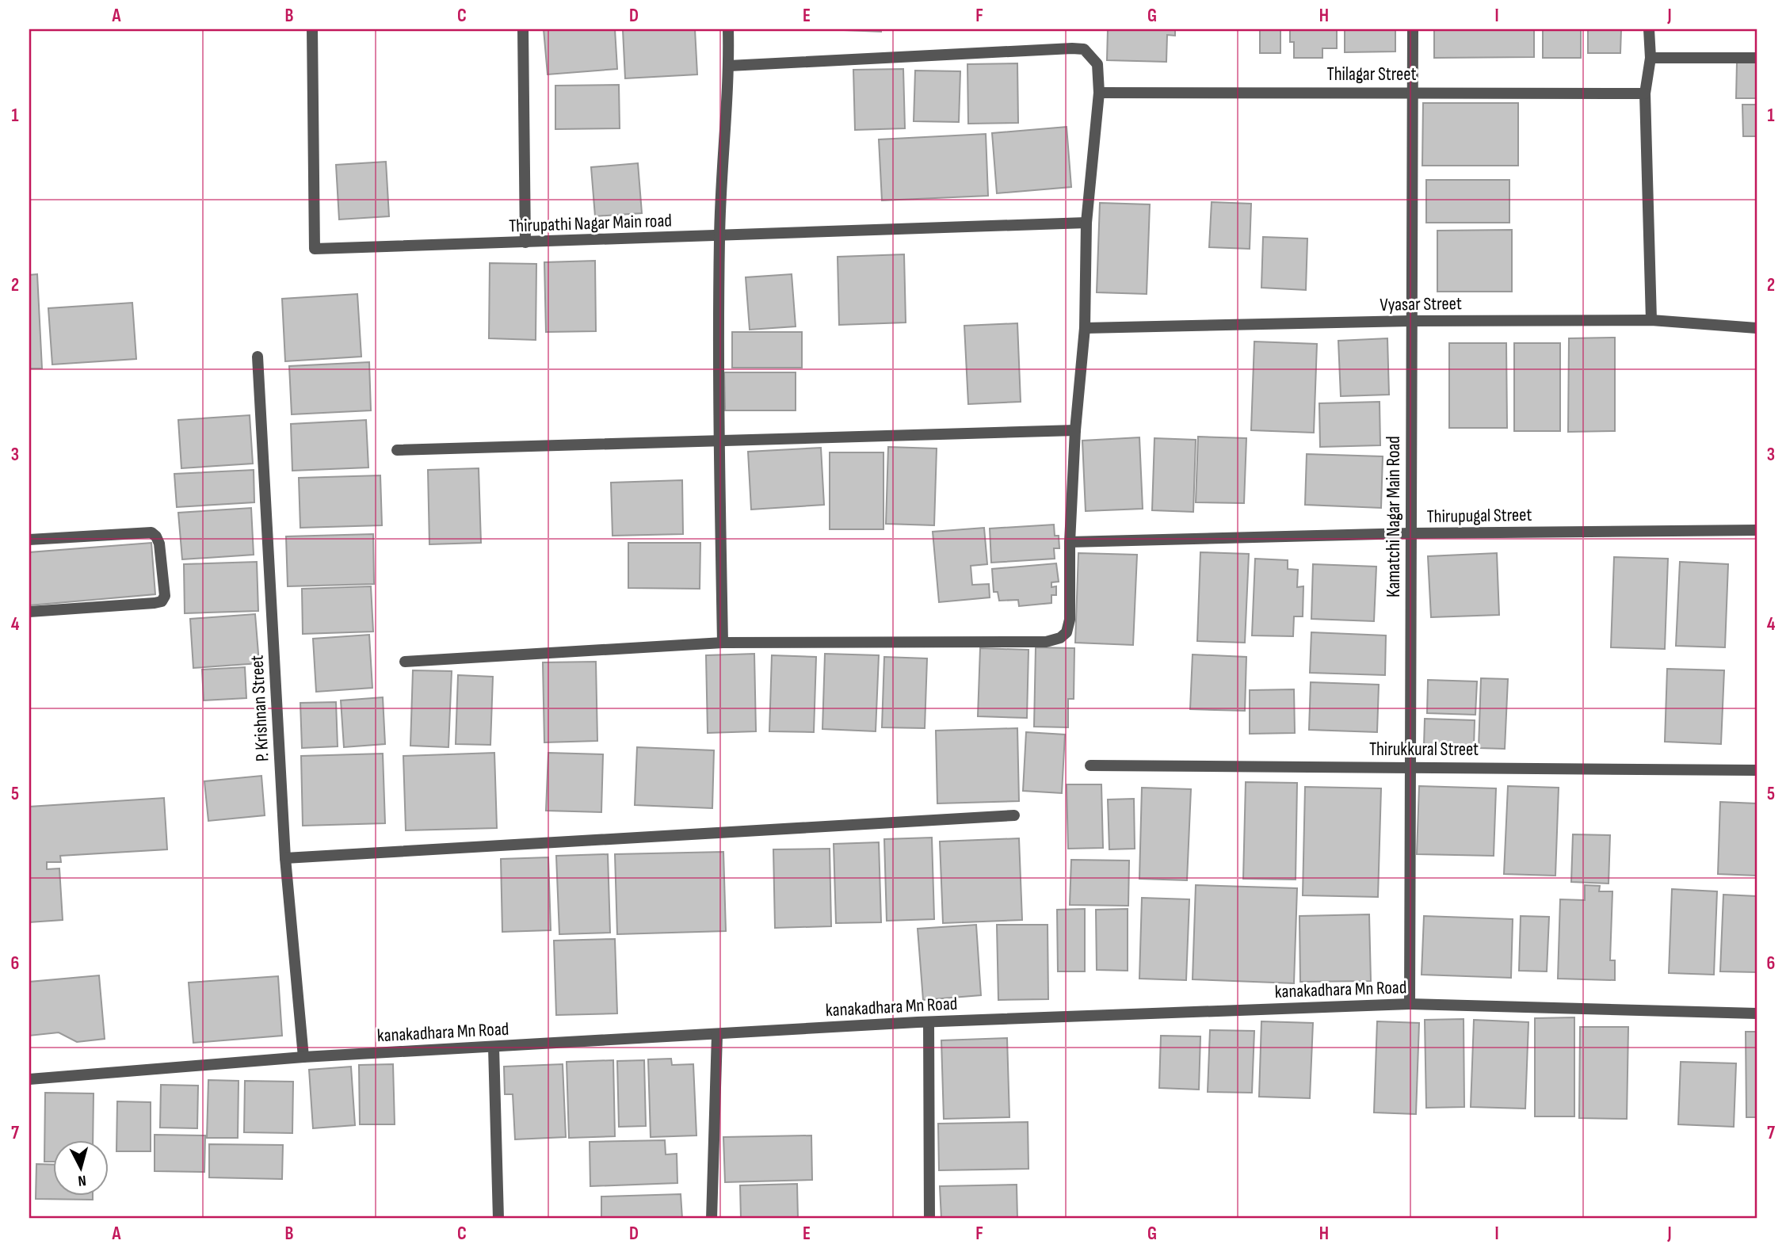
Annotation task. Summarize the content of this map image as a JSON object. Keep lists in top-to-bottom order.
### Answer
{
  "streets": {
    "street": [
      "Thilagar Street",
      "Thirupathi Nagar Main road",
      "Vyasar Street",
      "Thirupugal Street",
      "Kamatchi Nagar Main Road",
      "P. Krishnan Street",
      "Thirukkural Street",
      "kanakadhara Mn Road"
    ]
  },
  "crossings": [
    ["Thilagar Street", "Kamatchi Nagar Main Road"],
    ["Vyasar Street", "Kamatchi Nagar Main Road"],
    ["Thirupugal Street", "Kamatchi Nagar Main Road"],
    ["Kamatchi Nagar Main Road", "Thirukkural Street"],
    ["Kamatchi Nagar Main Road", "kanakadhara Mn Road"],
    ["P. Krishnan Street", "kanakadhara Mn Road"]
  ],
  "north": "bottom",
  "grid": {
    "columns": [
      "A",
      "B",
      "C",
      "D",
      "E",
      "F",
      "G",
      "H",
      "I",
      "J"
    ],
    "rows": [
      "1",
      "2",
      "3",
      "4",
      "5",
      "6",
      "7"
    ]
  }
}
